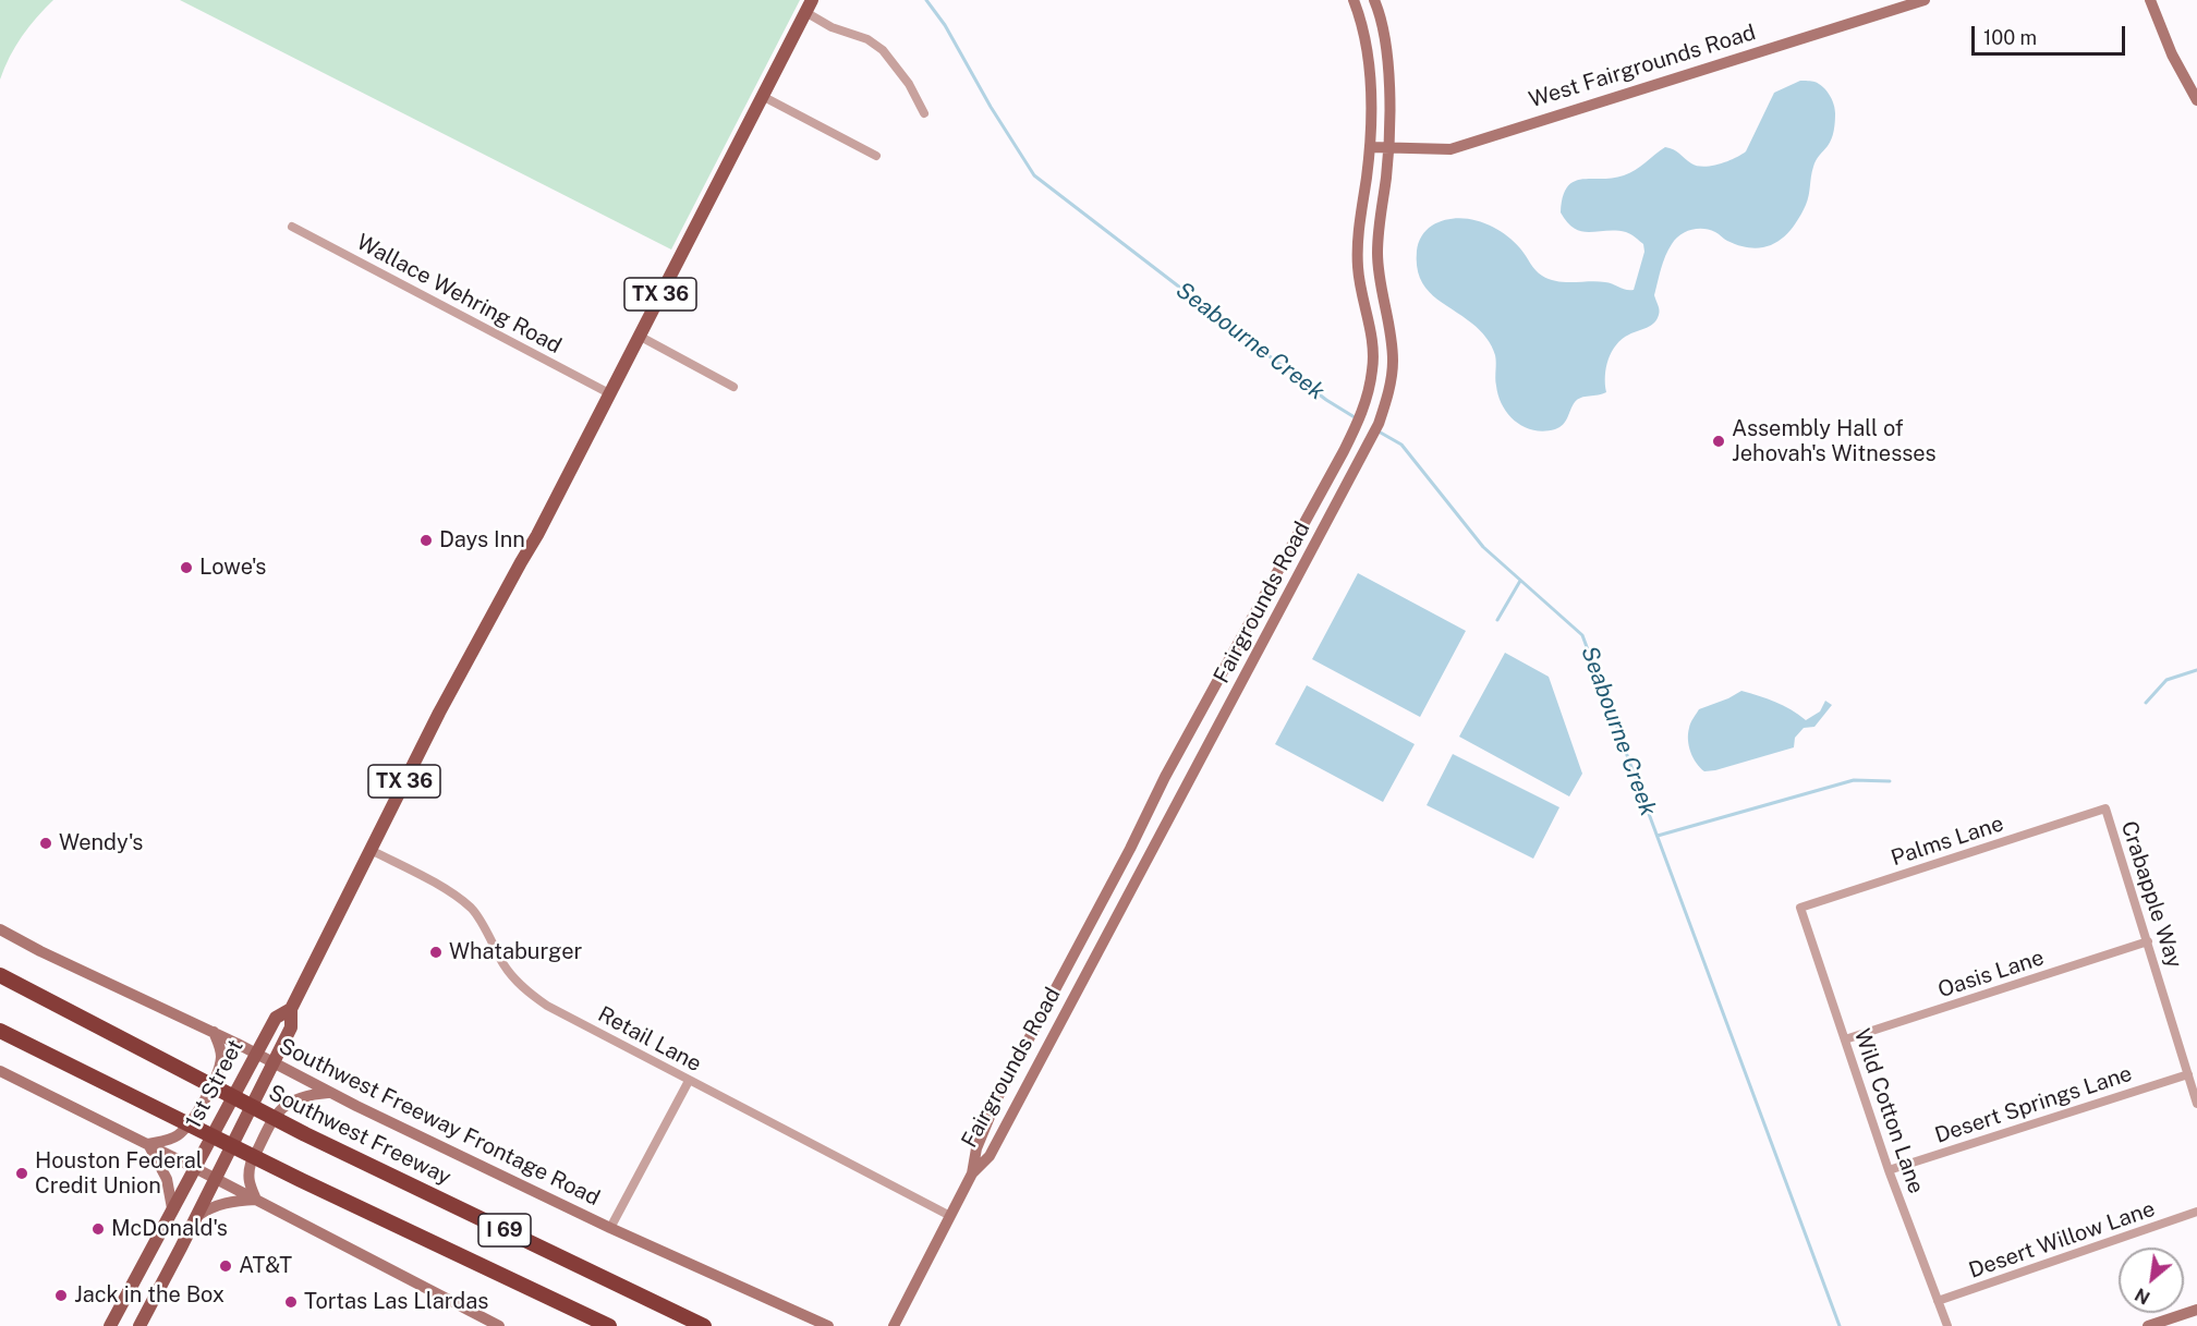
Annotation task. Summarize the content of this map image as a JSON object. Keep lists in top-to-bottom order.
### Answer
{
  "streets": {
    "highway": ["Southwest Freeway", "I 69"],
    "main road": ["TX 36", "1st Street"],
    "street": [
      "West Fairgrounds Road",
      "Wallace Wehring Road",
      "Fairgrounds Road",
      "Palms Lane",
      "Crabapple Way",
      "Oasis Lane",
      "Retail Lane",
      "Desert Springs Lane",
      "Wild Cotton Lane",
      "Southwest Freeway Frontage Road",
      "Desert Willow Lane"
    ]
  },
  "crossings": [
    ["West Fairgrounds Road", "Fairgrounds Road"],
    ["Wallace Wehring Road", "TX 36"],
    ["Wallace Wehring Road", "1st Street"],
    ["TX 36", "1st Street"],
    ["Fairgrounds Road", "Retail Lane"],
    ["Palms Lane", "Crabapple Way"],
    ["Palms Lane", "Wild Cotton Lane"],
    ["Crabapple Way", "Oasis Lane"],
    ["Crabapple Way", "Desert Springs Lane"],
    ["Oasis Lane", "Wild Cotton Lane"],
    ["Retail Lane", "1st Street"],
    ["1st Street", "Southwest Freeway Frontage Road"],
    ["Desert Springs Lane", "Wild Cotton Lane"],
    ["Wild Cotton Lane", "Desert Willow Lane"]
  ],
  "water": ["Seabourne Creek"],
  "places": [
    "Assembly Hall of Jehovah's Witnesses",
    "Days Inn",
    "Lowe's",
    "Wendy's",
    "Whataburger",
    "Houston Federal Credit Union",
    "McDonald's",
    "AT&T",
    "Jack in the Box",
    "Tortas Las Llardas"
  ],
  "scale_bar": "100 m",
  "north": "bottom left"
}
